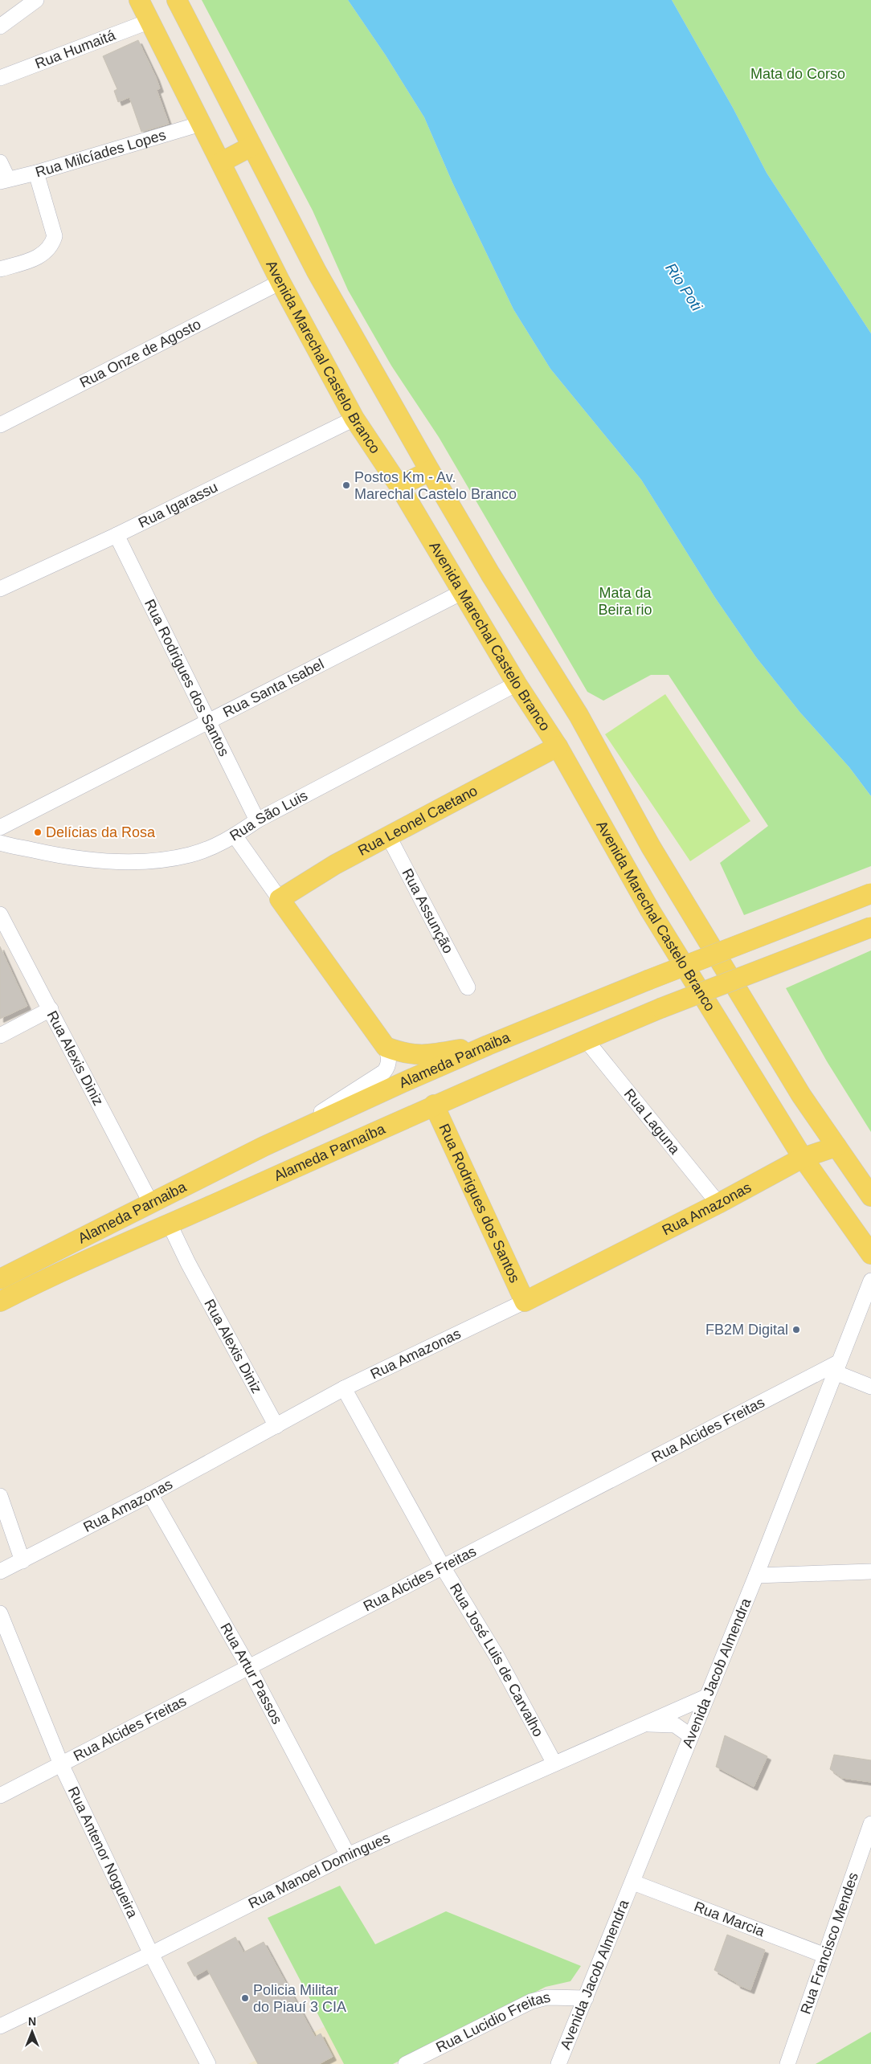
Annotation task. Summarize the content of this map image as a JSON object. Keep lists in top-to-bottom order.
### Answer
{
  "streets": {
    "main road": [
      "Avenida Marechal Castelo Branco",
      "Rua Rodrigues dos Santos",
      "Rua Leonel Caetano",
      "Alameda Parnaiba",
      "Alameda Parnaíba",
      "Rua Amazonas"
    ],
    "street": [
      "Rua Humaitá",
      "Rua Milcíades Lopes",
      "Rua Onze de Agosto",
      "Rua Igarassu",
      "Rua Santa Isabel",
      "Rua São Luis",
      "Rua Assunção",
      "Rua Alexis Diniz",
      "Rua Laguna",
      "Rua Alcides Freitas",
      "Rua José Luis de Carvalho",
      "Rua Artur Passos",
      "Avenida Jacob Almendra",
      "Rua Antenor Nogueira",
      "Rua Manoel Domingues",
      "Rua Marcia",
      "Rua Francisco Mendes",
      "Rua Lucidio Freitas"
    ]
  },
  "crossings": [
    ["Rua Humaitá", "Avenida Marechal Castelo Branco"],
    ["Rua Milcíades Lopes", "Avenida Marechal Castelo Branco"],
    ["Rua Onze de Agosto", "Avenida Marechal Castelo Branco"],
    ["Avenida Marechal Castelo Branco", "Rua Igarassu"],
    ["Avenida Marechal Castelo Branco", "Rua Santa Isabel"],
    ["Avenida Marechal Castelo Branco", "Rua São Luis"],
    ["Avenida Marechal Castelo Branco", "Rua Leonel Caetano"],
    ["Avenida Marechal Castelo Branco", "Rua Amazonas"],
    ["Rua Igarassu", "Rua Rodrigues dos Santos"],
    ["Rua Rodrigues dos Santos", "Rua Santa Isabel"],
    ["Rua Rodrigues dos Santos", "Rua São Luis"],
    ["Rua Rodrigues dos Santos", "Alameda Parnaíba"],
    ["Rua Rodrigues dos Santos", "Rua Amazonas"],
    ["Rua Leonel Caetano", "Rua Assunção"],
    ["Rua Alexis Diniz", "Alameda Parnaiba"],
    ["Rua Alexis Diniz", "Alameda Parnaíba"],
    ["Rua Alexis Diniz", "Rua Amazonas"],
    ["Rua Laguna", "Alameda Parnaíba"],
    ["Rua Laguna", "Rua Amazonas"],
    ["Rua Amazonas", "Rua José Luis de Carvalho"],
    ["Rua Amazonas", "Rua Artur Passos"],
    ["Rua Alcides Freitas", "Rua José Luis de Carvalho"],
    ["Rua Alcides Freitas", "Rua Artur Passos"],
    ["Rua Alcides Freitas", "Avenida Jacob Almendra"],
    ["Rua Alcides Freitas", "Rua Antenor Nogueira"],
    ["Rua José Luis de Carvalho", "Rua Manoel Domingues"],
    ["Rua Artur Passos", "Rua Manoel Domingues"],
    ["Avenida Jacob Almendra", "Rua Manoel Domingues"],
    ["Avenida Jacob Almendra", "Rua Marcia"],
    ["Avenida Jacob Almendra", "Rua Lucidio Freitas"],
    ["Rua Antenor Nogueira", "Rua Manoel Domingues"],
    ["Rua Marcia", "Rua Francisco Mendes"]
  ],
  "water": ["Rio Poti"],
  "parks": ["Mata do Corso", "Mata da Beira rio"],
  "places": [
    "Postos Km - Av. Marechal Castelo Branco",
    "Delícias da Rosa",
    "FB2M Digital",
    "Policia Militar do Piauí 3 CIA"
  ],
  "north": "top"
}
